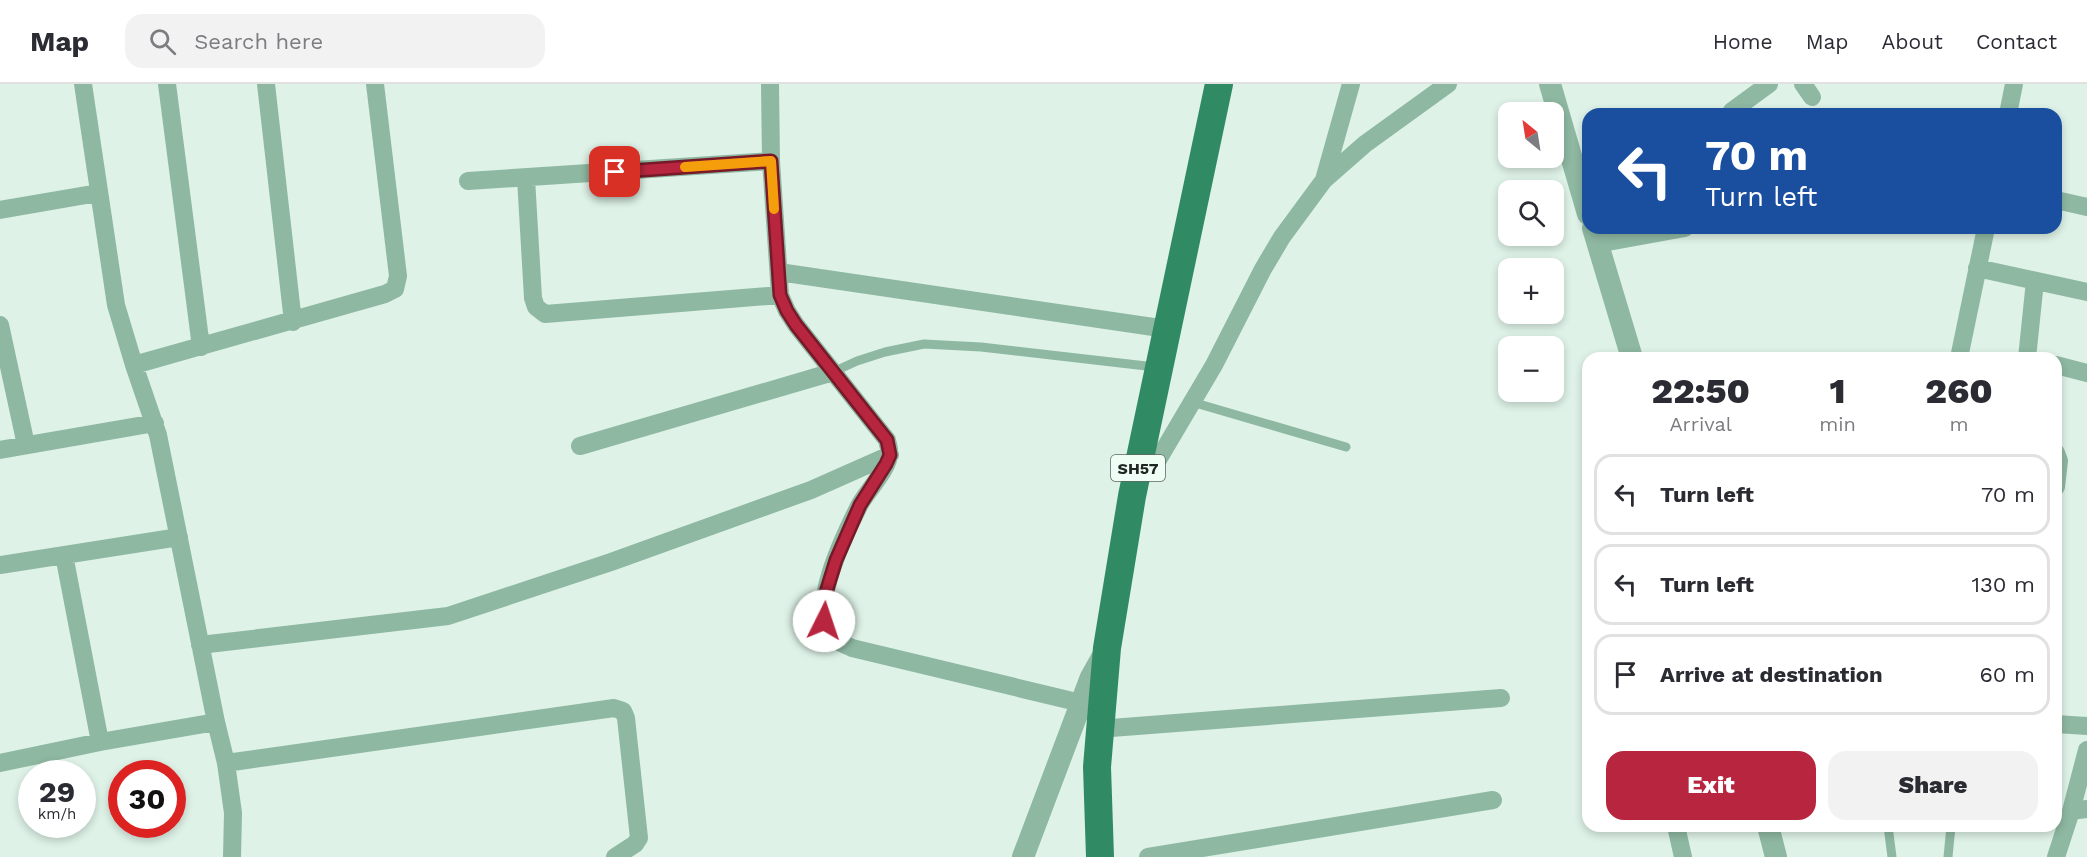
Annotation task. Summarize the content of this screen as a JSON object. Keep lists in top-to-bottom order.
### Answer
{
  "streets": {
    "main road": ["SH57"]
  },
  "north": "top left",
  "page": {
    "header": "Map",
    "search": "Search here",
    "nav": [
      "Home",
      "Map",
      "About",
      "Contact"
    ],
    "map_buttons": ["+", "−"],
    "turn": ["70 m", "Turn left"],
    "eta": [
      "22:50",
      "Arrival",
      "1",
      "min",
      "260",
      "m"
    ],
    "list": [
      {
        "name": "Turn left",
        "value": "70 m"
      },
      {
        "name": "Turn left",
        "value": "130 m"
      },
      {
        "name": "Arrive at destination",
        "value": "60 m"
      }
    ],
    "buttons": ["Exit", "Share"],
    "speed": "29 km/h",
    "limit": "30"
  }
}
